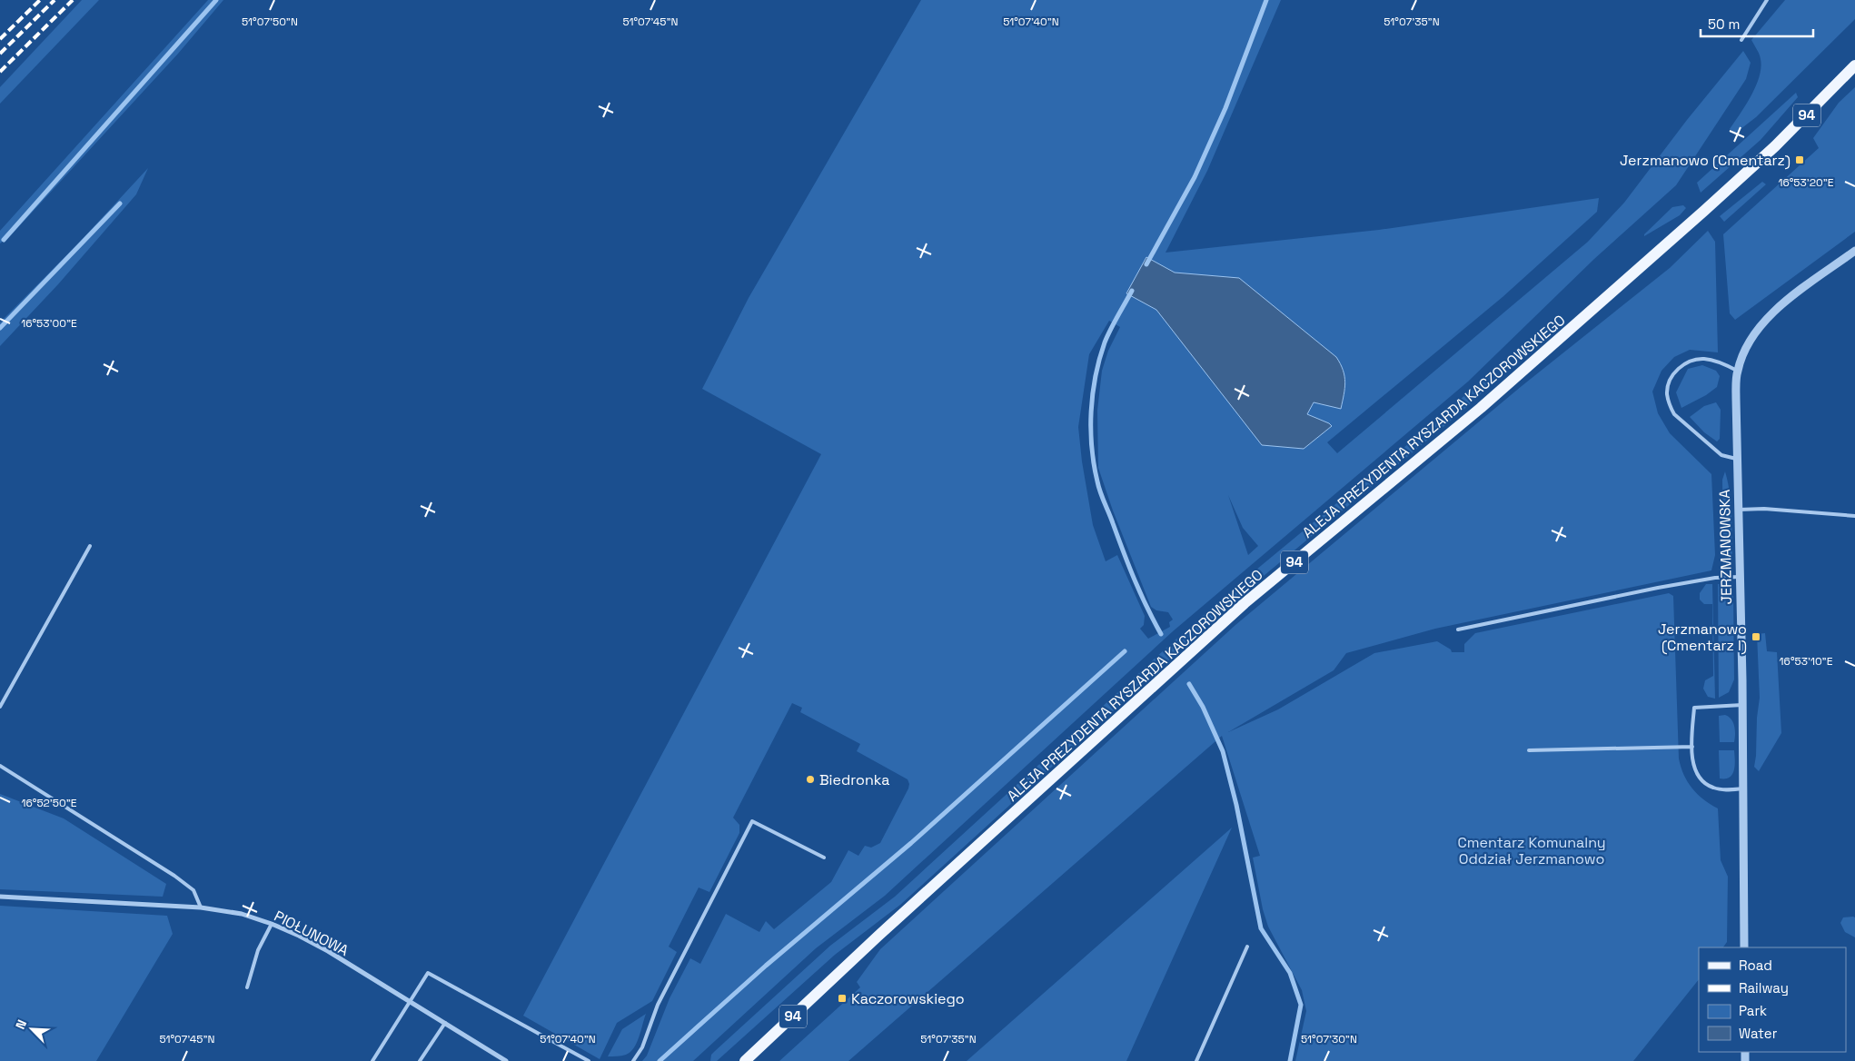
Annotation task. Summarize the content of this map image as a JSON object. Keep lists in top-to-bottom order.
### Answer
{
  "streets": {
    "main road": ["94", "ALEJA PREZYDENTA RYSZARDA KACZOROWSKIEGO"],
    "street": ["JERZMANOWSKA", "PIOŁUNOWA"]
  },
  "parks": ["Cmentarz Komunalny Oddział Jerzmanowo"],
  "places": {
    "transit": ["Jerzmanowo (Cmentarz)", "Jerzmanowo (Cmentarz I)", "Kaczorowskiego"],
    "other": ["Biedronka"]
  },
  "legend": [
    "Road",
    "Railway",
    "Park",
    "Water"
  ],
  "scale_bar": "50 m",
  "north": "top left",
  "coordinates": [
    "51°07'50\"N",
    "51°07'45\"N",
    "51°07'40\"N",
    "51°07'35\"N",
    "16°53'20\"E",
    "16°53'00\"E",
    "16°53'10\"E",
    "16°52'50\"E",
    "51°07'30\"N"
  ]
}
